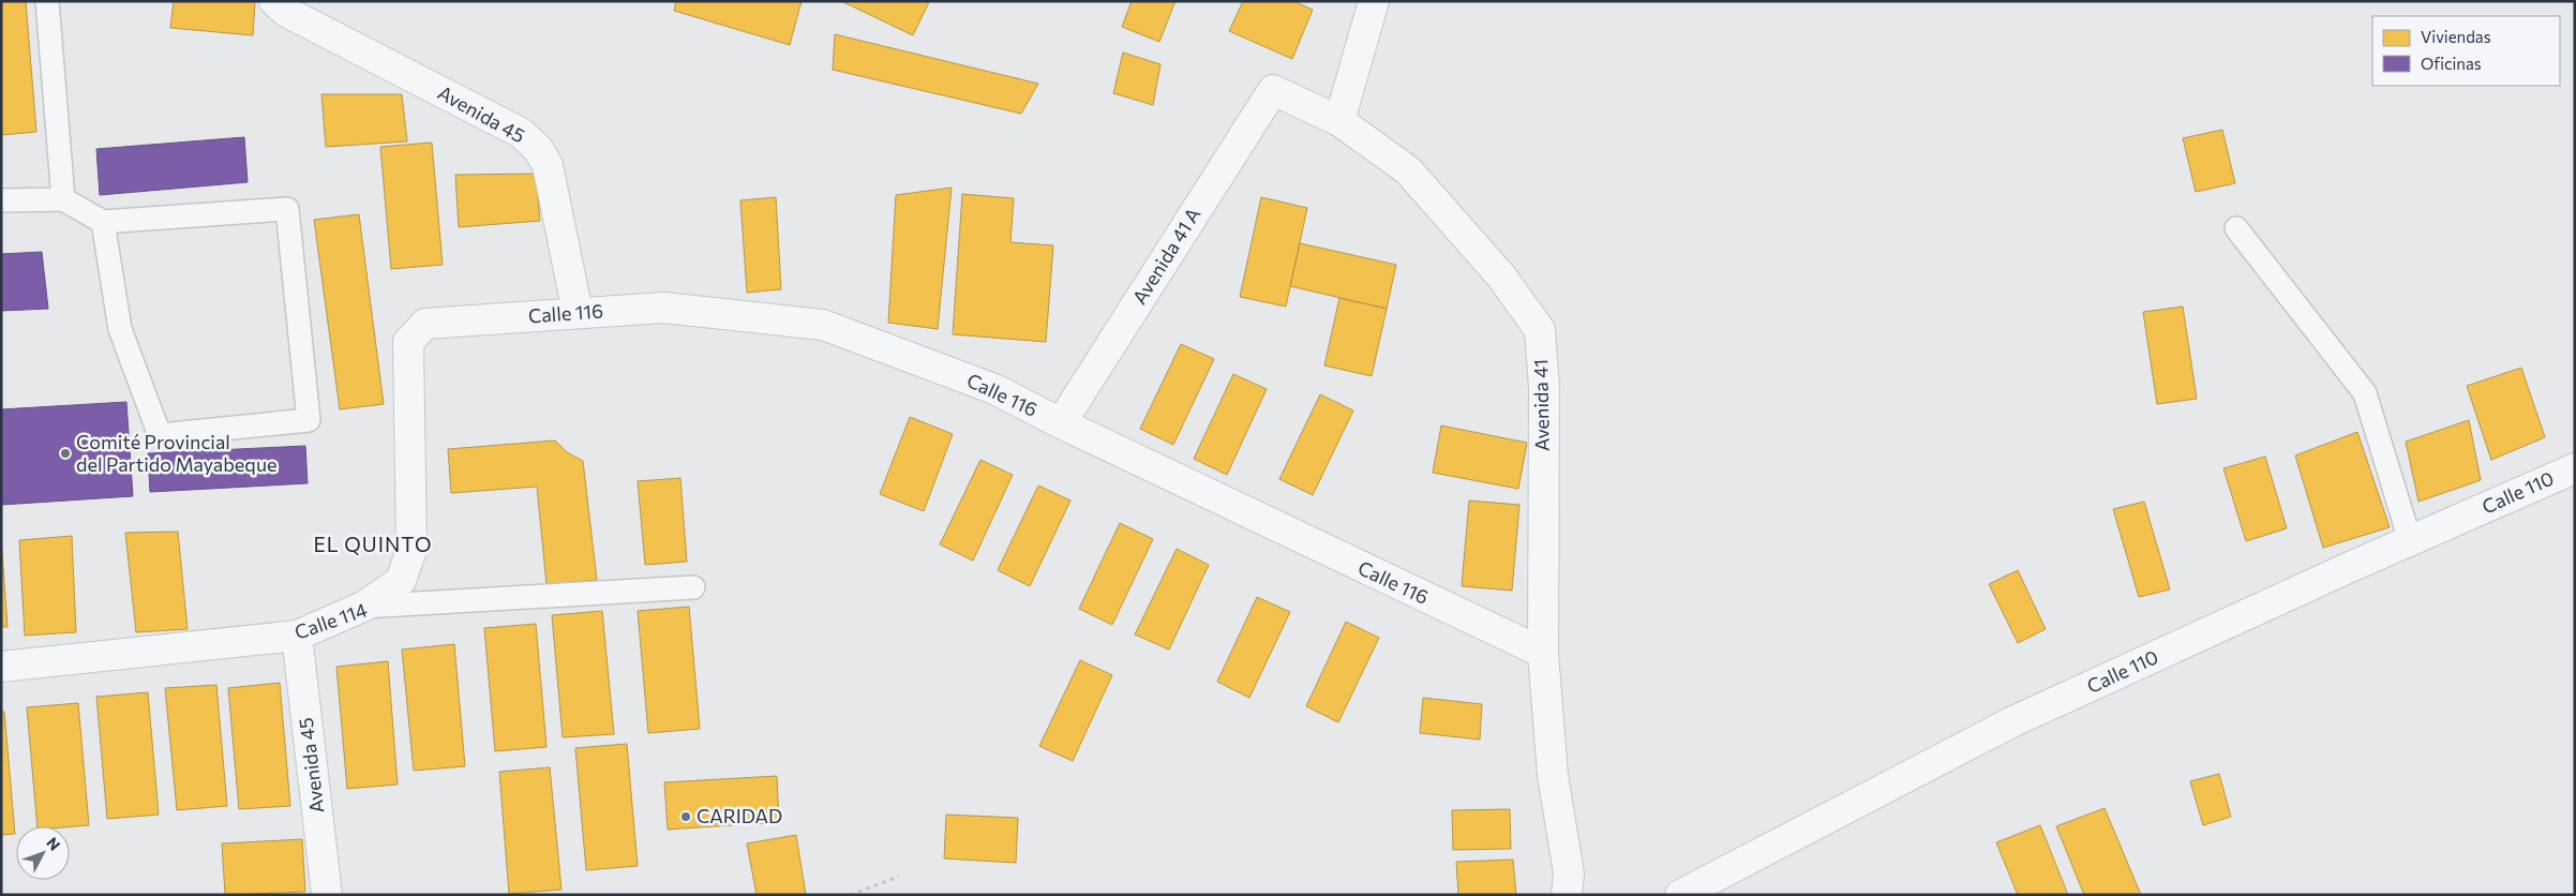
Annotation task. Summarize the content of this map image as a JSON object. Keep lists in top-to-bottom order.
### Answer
{
  "streets": {
    "street": [
      "Avenida 45",
      "Avenida 41 A",
      "Calle 116",
      "Avenida 41",
      "Calle 110",
      "Calle 114"
    ]
  },
  "crossings": [
    ["Avenida 45", "Calle 116"],
    ["Avenida 45", "Calle 114"],
    ["Avenida 41 A", "Calle 116"],
    ["Avenida 41 A", "Avenida 41"],
    ["Calle 116", "Avenida 41"],
    ["Calle 116", "Calle 114"]
  ],
  "districts": ["EL QUINTO"],
  "places": ["Comité Provincial del Partido Mayabeque", "CARIDAD"],
  "legend": ["Viviendas", "Oficinas"],
  "north": "top right"
}
